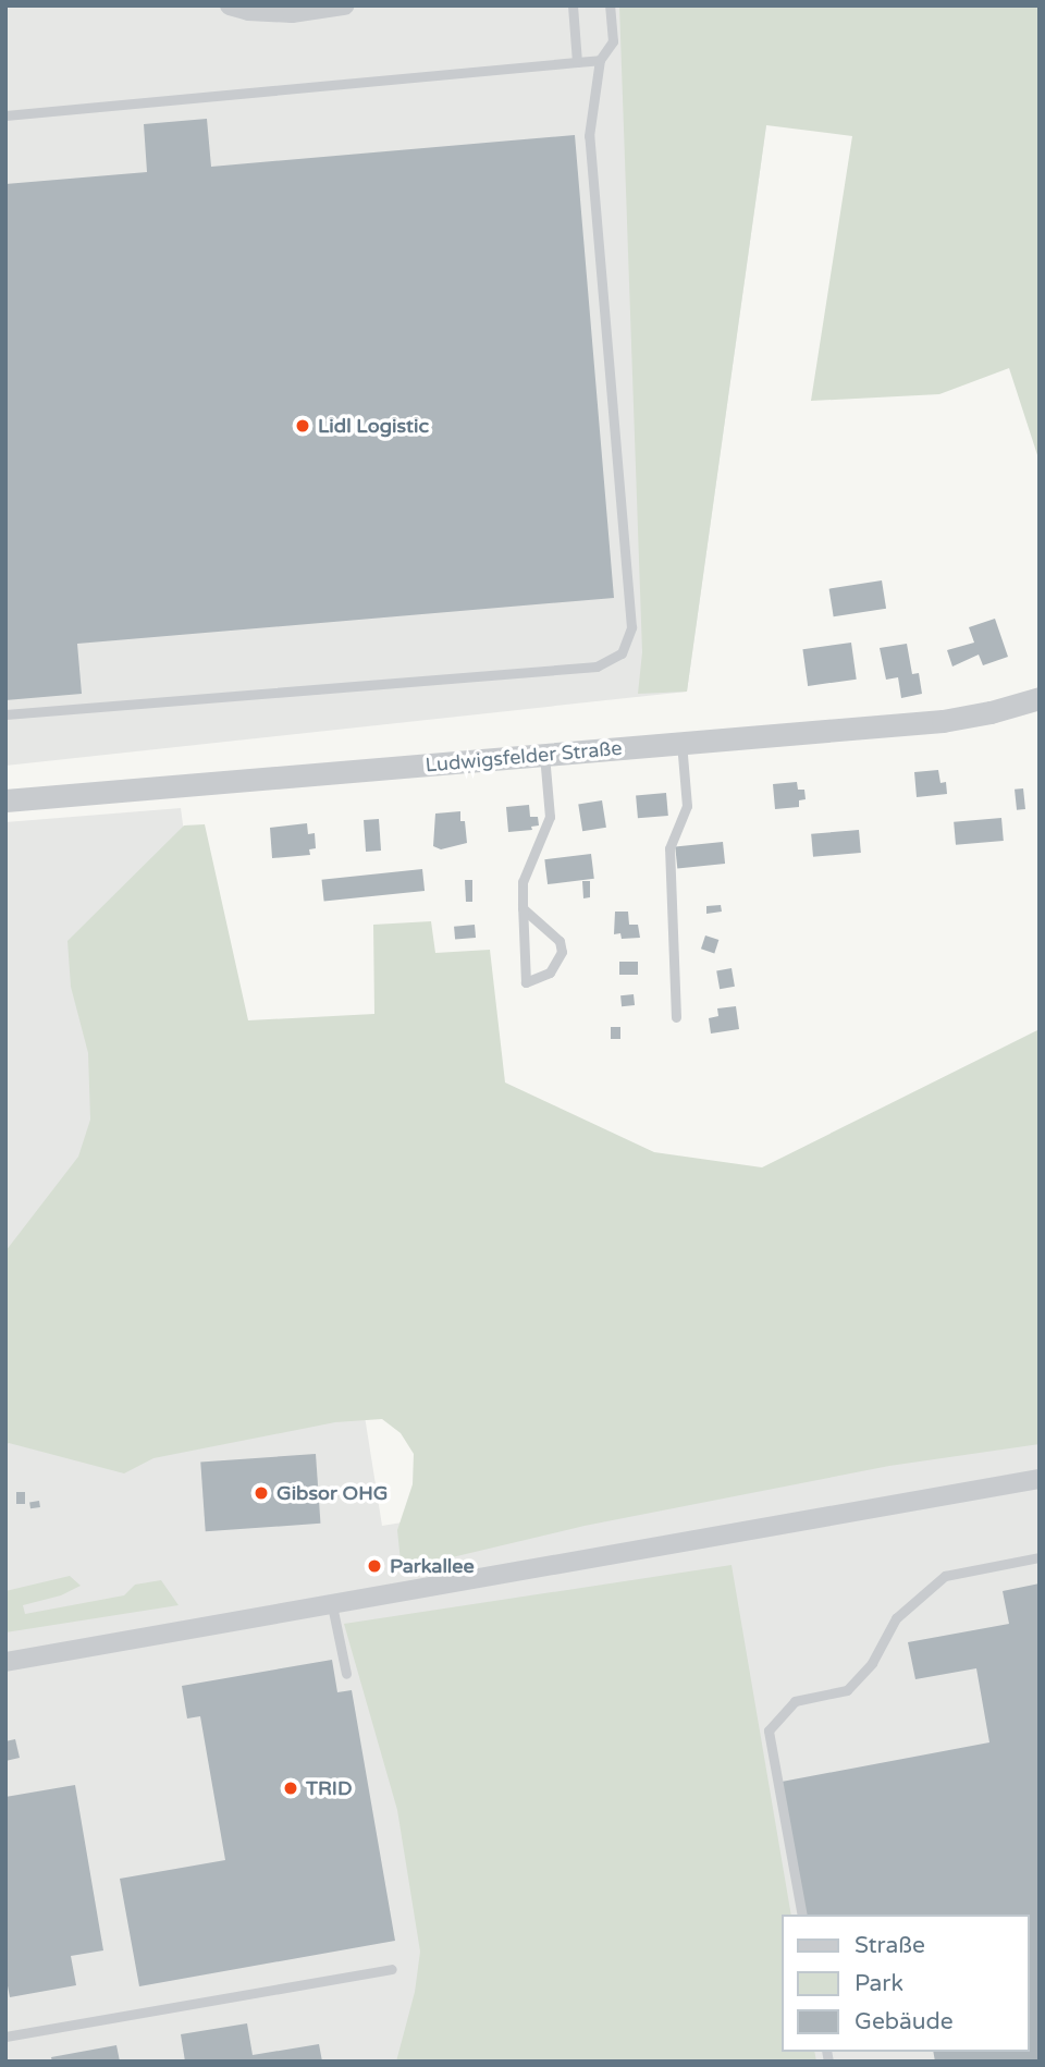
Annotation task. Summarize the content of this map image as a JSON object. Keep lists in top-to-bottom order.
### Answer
{
  "streets": {
    "street": ["Ludwigsfelder Straße"]
  },
  "places": [
    "Lidl Logistic",
    "Gibsor OHG",
    "Parkallee",
    "TRID"
  ],
  "legend": ["Straße", "Park", "Gebäude"]
}
